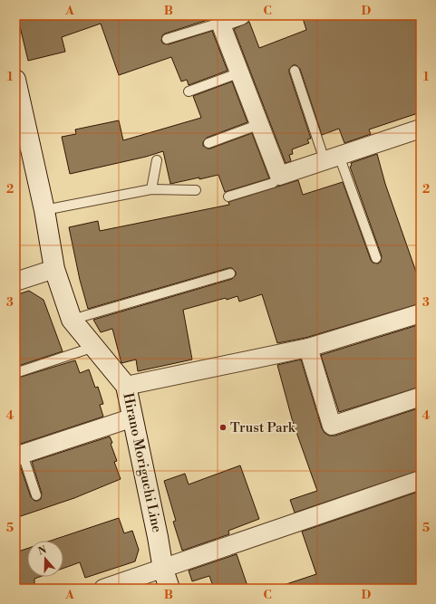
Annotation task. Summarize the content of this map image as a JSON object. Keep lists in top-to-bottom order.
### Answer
{
  "streets": {
    "main road": ["Hirano Moriguchi Line"]
  },
  "places": ["Trust Park"],
  "north": "top",
  "grid": {
    "columns": [
      "A",
      "B",
      "C",
      "D"
    ],
    "rows": [
      "1",
      "2",
      "3",
      "4",
      "5"
    ]
  }
}
